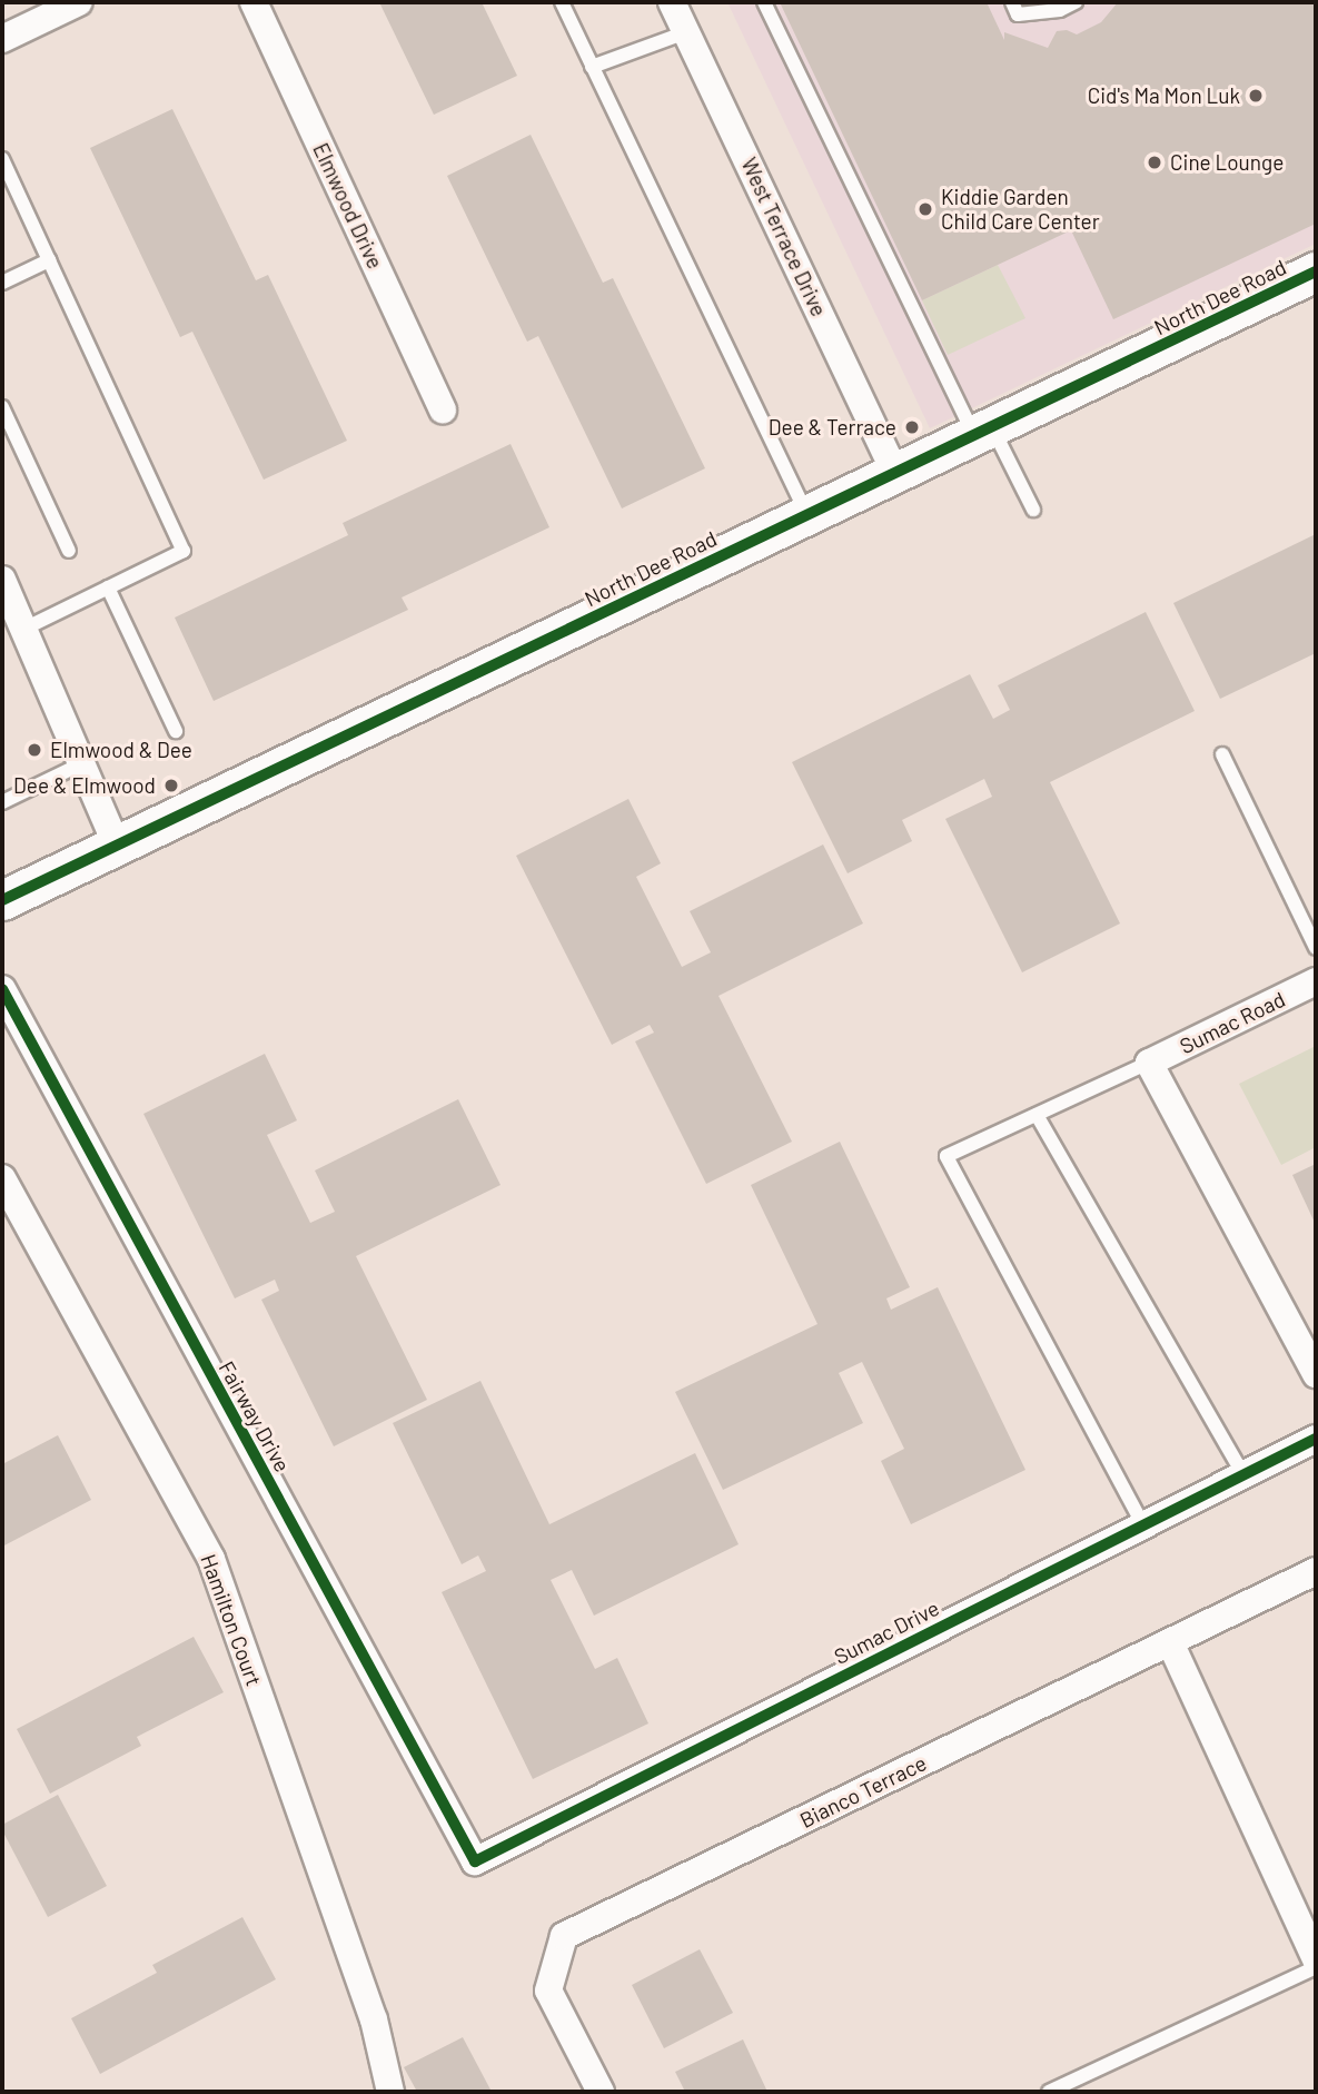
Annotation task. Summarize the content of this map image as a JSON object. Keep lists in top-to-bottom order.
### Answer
{
  "streets": {
    "street": [
      "Elmwood Drive",
      "West Terrace Drive",
      "North Dee Road",
      "Sumac Road",
      "Fairway Drive",
      "Hamilton Court",
      "Sumac Drive",
      "Bianco Terrace"
    ]
  },
  "crossings": [
    ["West Terrace Drive", "North Dee Road"],
    ["Fairway Drive", "Sumac Drive"]
  ],
  "places": [
    "Cid's Ma Mon Luk",
    "Cine Lounge",
    "Kiddie Garden Child Care Center",
    "Dee & Terrace",
    "Elmwood & Dee",
    "Dee & Elmwood"
  ]
}
